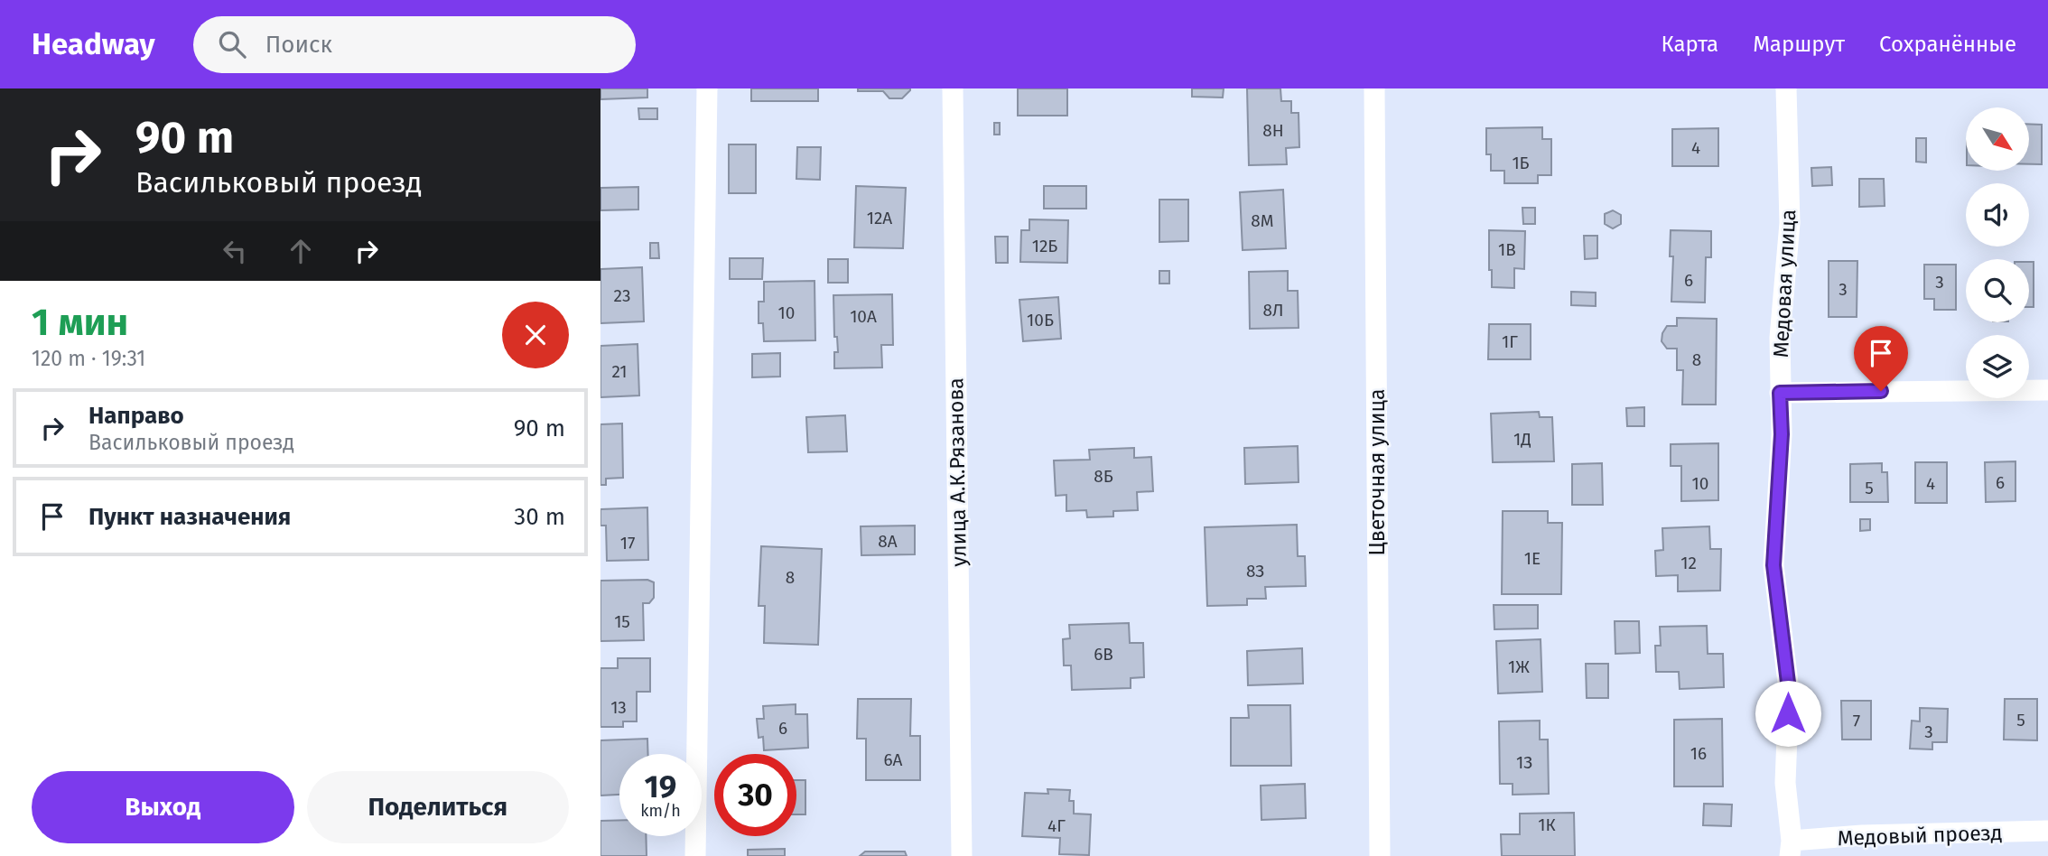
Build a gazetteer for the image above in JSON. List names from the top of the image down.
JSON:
{
  "streets": {
    "street": [
      "Медовая улица",
      "улица А.К.Рязанова",
      "Цветочная улица",
      "Медовый проезд"
    ]
  },
  "crossings": [
    ["Медовая улица", "Медовый проезд"]
  ],
  "house_numbers": [
    "8Н",
    "4",
    "1Б",
    "12А",
    "8М",
    "12Б",
    "1В",
    "6",
    "3",
    "3",
    "23",
    "8Л",
    "10",
    "10А",
    "10Б",
    "1Г",
    "8",
    "21",
    "1Д",
    "8Б",
    "6",
    "10",
    "4",
    "5",
    "8А",
    "17",
    "1Е",
    "12",
    "8З",
    "8",
    "15",
    "6В",
    "1Ж",
    "13",
    "5",
    "7",
    "6",
    "3",
    "16",
    "6А",
    "1З",
    "1К",
    "4Г"
  ],
  "north": "bottom right",
  "page": {
    "header": "Headway",
    "search": "Поиск",
    "nav": ["Карта", "Маршрут", "Сохранённые"],
    "turn": ["90 m", "Васильковый проезд"],
    "heading": ["1 мин", "120 m · 19:31"],
    "list": [
      {
        "name": "Направо",
        "note": "Васильковый проезд",
        "value": "90 m"
      },
      {
        "name": "Пункт назначения",
        "value": "30 m"
      }
    ],
    "speed": "19 km/h",
    "limit": "30",
    "buttons": ["Выход", "Поделиться"]
  }
}
